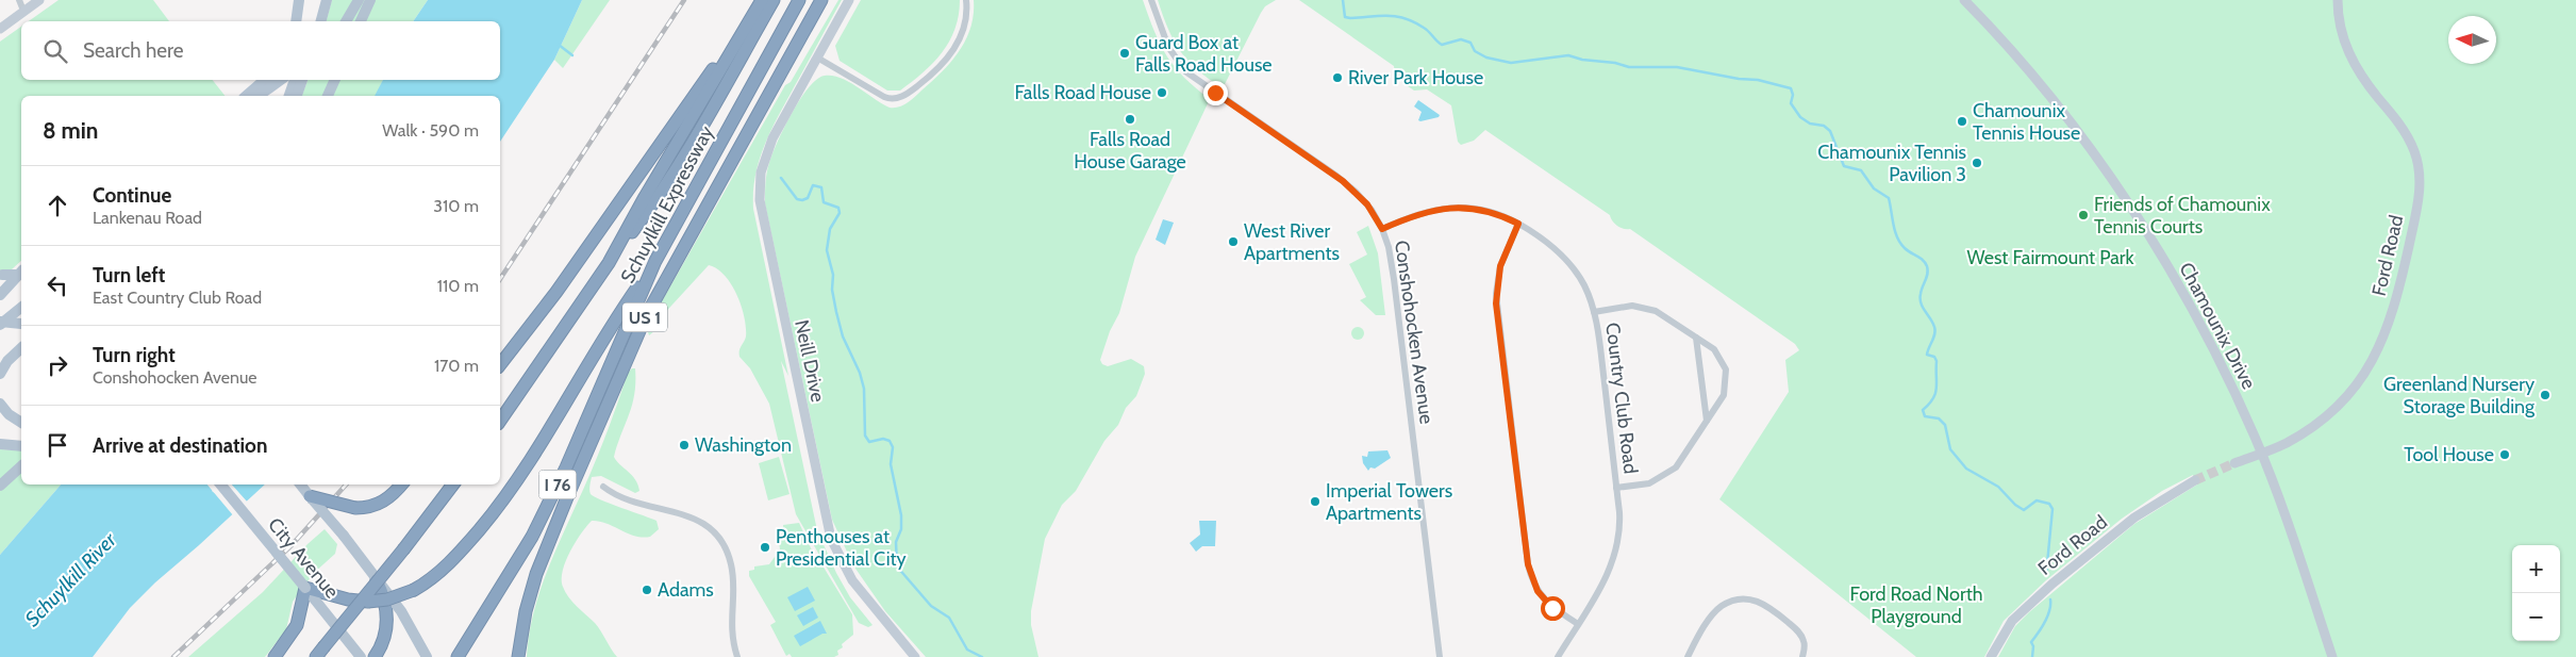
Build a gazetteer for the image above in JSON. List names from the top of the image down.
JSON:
{
  "streets": {
    "highway": ["Schuylkill Expressway", "US 1", "I 76"],
    "main road": [
      "Ford Road",
      "Chamounix Drive",
      "Neill Drive",
      "City Avenue"
    ],
    "street": ["Conshohocken Avenue", "Country Club Road"]
  },
  "crossings": [
    ["Ford Road", "Chamounix Drive"],
    ["Conshohocken Avenue", "Country Club Road"]
  ],
  "water": ["Schuylkill River"],
  "parks": ["West Fairmount Park", "Ford Road North Playground"],
  "places": [
    "Guard Box at Falls Road House",
    "River Park House",
    "Falls Road House",
    "Falls Road House Garage",
    "Chamounix Tennis House",
    "Chamounix Tennis Pavilion 3",
    "Friends of Chamounix Tennis Courts",
    "West River Apartments",
    "Greenland Nursery Storage Building",
    "Washington",
    "Tool House",
    "Imperial Towers Apartments",
    "Penthouses at Presidential City",
    "Adams"
  ],
  "north": "left",
  "page": {
    "search": "Search here",
    "heading": ["8 min", "Walk · 590 m"],
    "list": [
      ["Continue", "Lankenau Road", "310 m"],
      ["Turn left", "East Country Club Road", "110 m"],
      ["Turn right", "Conshohocken Avenue", "170 m"],
      "Arrive at destination"
    ],
    "map_buttons": ["+", "−"]
  }
}
